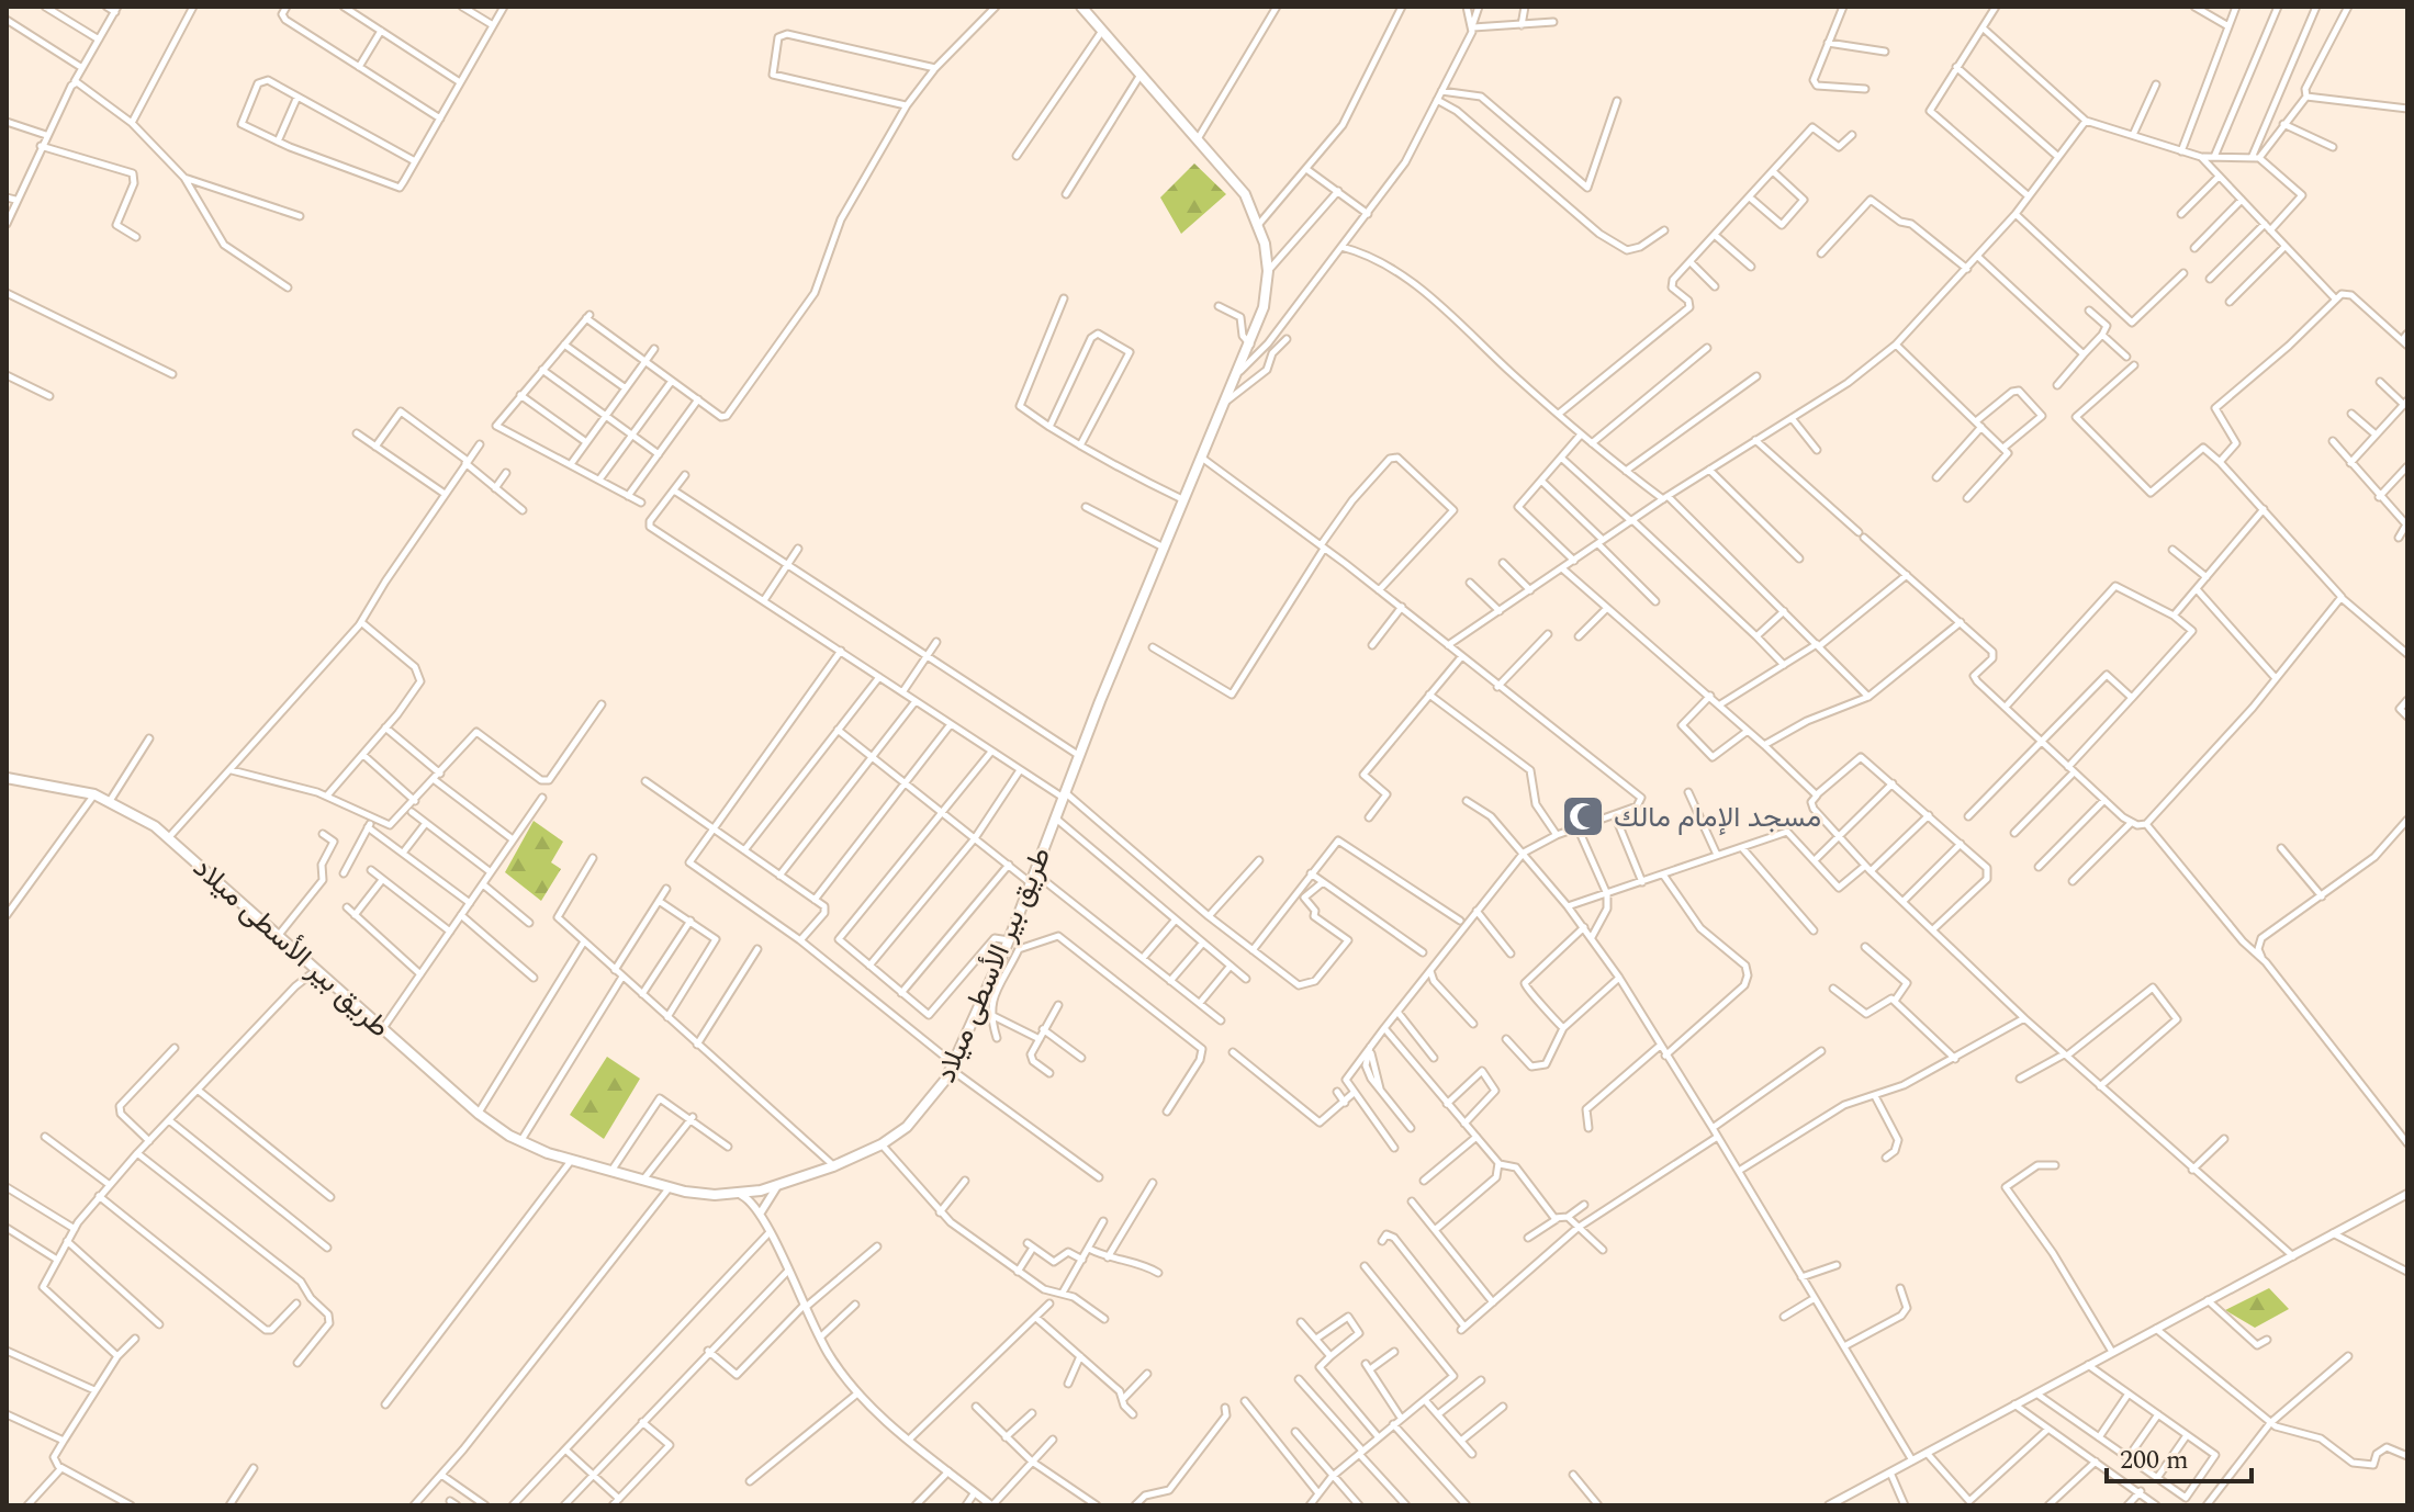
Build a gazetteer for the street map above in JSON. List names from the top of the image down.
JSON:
{
  "streets": {
    "main road": ["طريق بير الأسطى ميلاد"]
  },
  "places": {
    "mosque": ["مسجد الإمام مالك"]
  },
  "scale_bar": "200 m"
}
